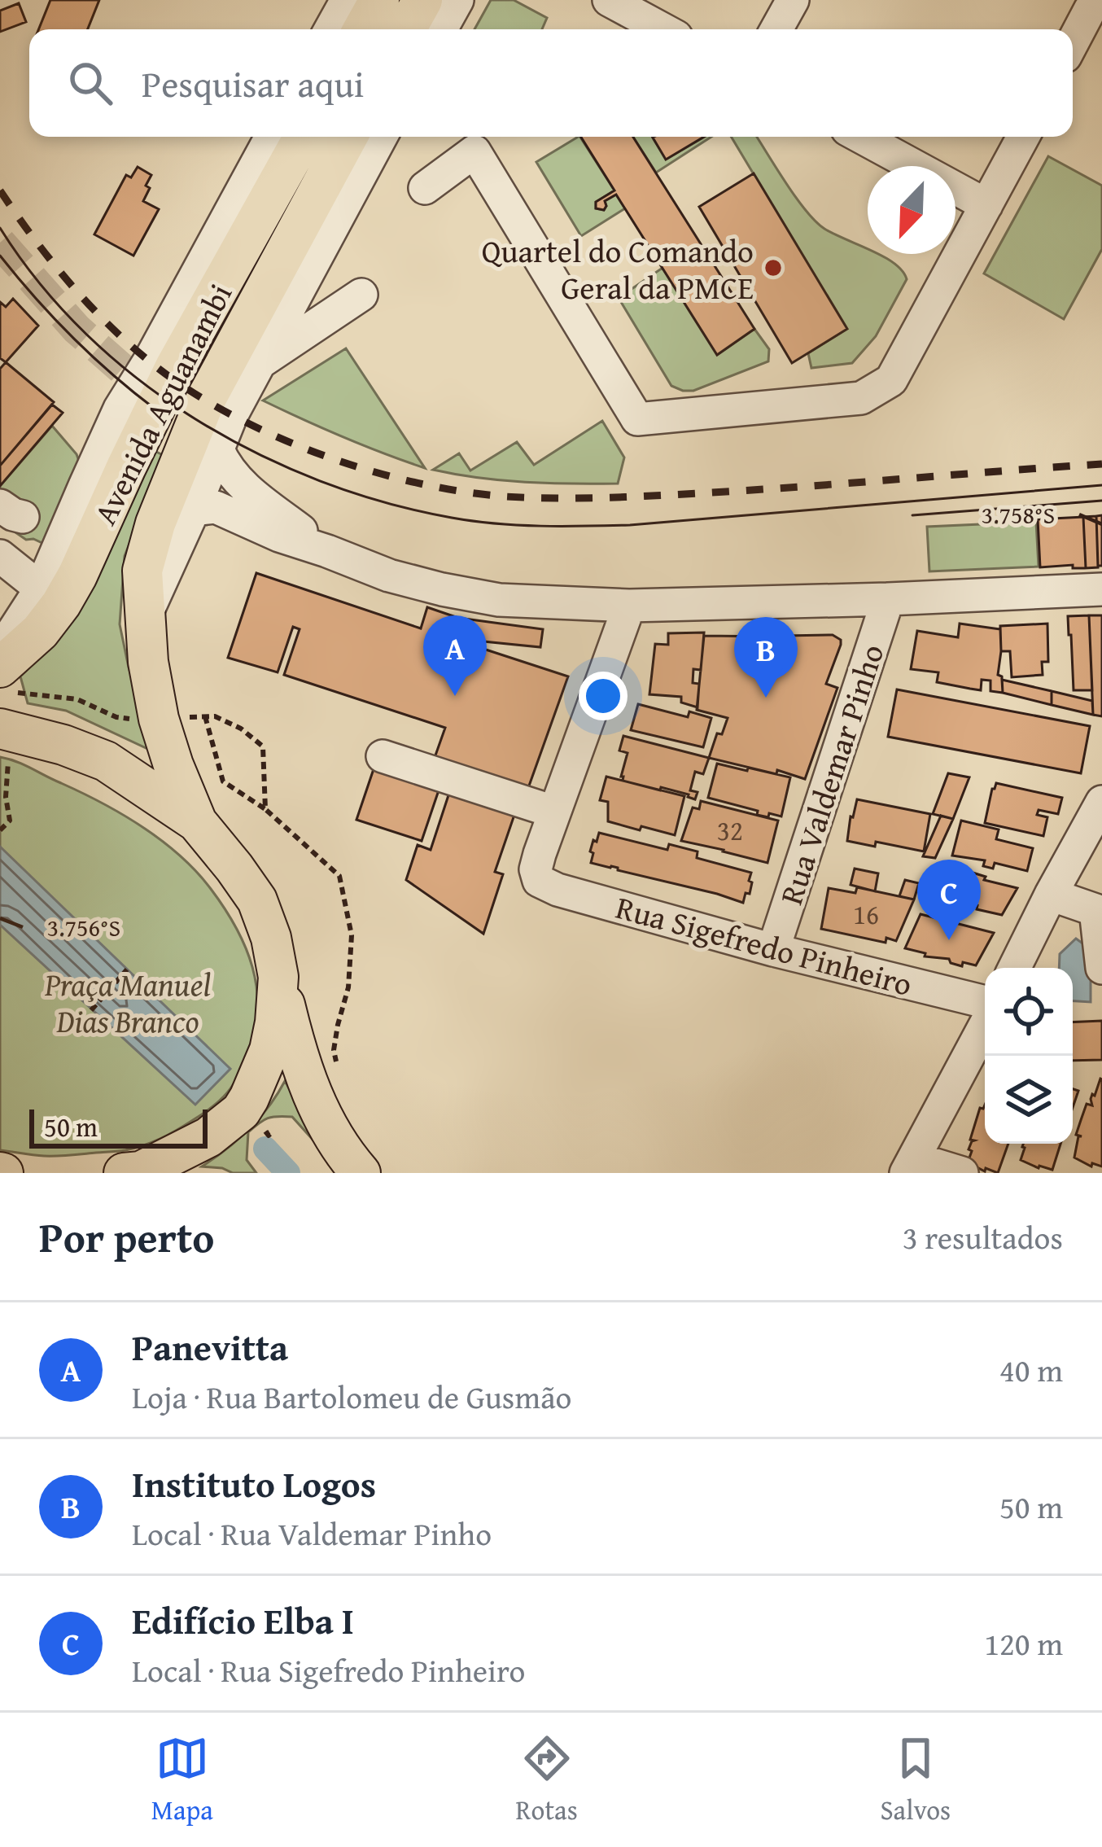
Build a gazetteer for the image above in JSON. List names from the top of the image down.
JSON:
{
  "streets": {
    "main road": ["Avenida Aguanambi"],
    "street": ["Rua Valdemar Pinho", "Rua Sigefredo Pinheiro"]
  },
  "crossings": [
    ["Rua Valdemar Pinho", "Rua Sigefredo Pinheiro"]
  ],
  "parks": ["Praça Manuel Dias Branco"],
  "places": ["Quartel do Comando Geral da PMCE"],
  "house_numbers": ["32", "16"],
  "scale_bar": "50 m",
  "north": "bottom left",
  "page": {
    "search": "Pesquisar aqui",
    "pins": ["A", "B", "C"],
    "scale": "50 m",
    "heading": ["Por perto", "3 resultados"],
    "list": [
      {
        "mark": "A",
        "name": "Panevitta",
        "note": "Loja · Rua Bartolomeu de Gusmão",
        "value": "40 m"
      },
      {
        "mark": "B",
        "name": "Instituto Logos",
        "note": "Local · Rua Valdemar Pinho",
        "value": "50 m"
      },
      {
        "mark": "C",
        "name": "Edifício Elba I",
        "note": "Local · Rua Sigefredo Pinheiro",
        "value": "120 m"
      }
    ],
    "nav": ["Mapa", "Rotas", "Salvos"]
  },
  "coordinates": ["3.758°S", "3.756°S"]
}
